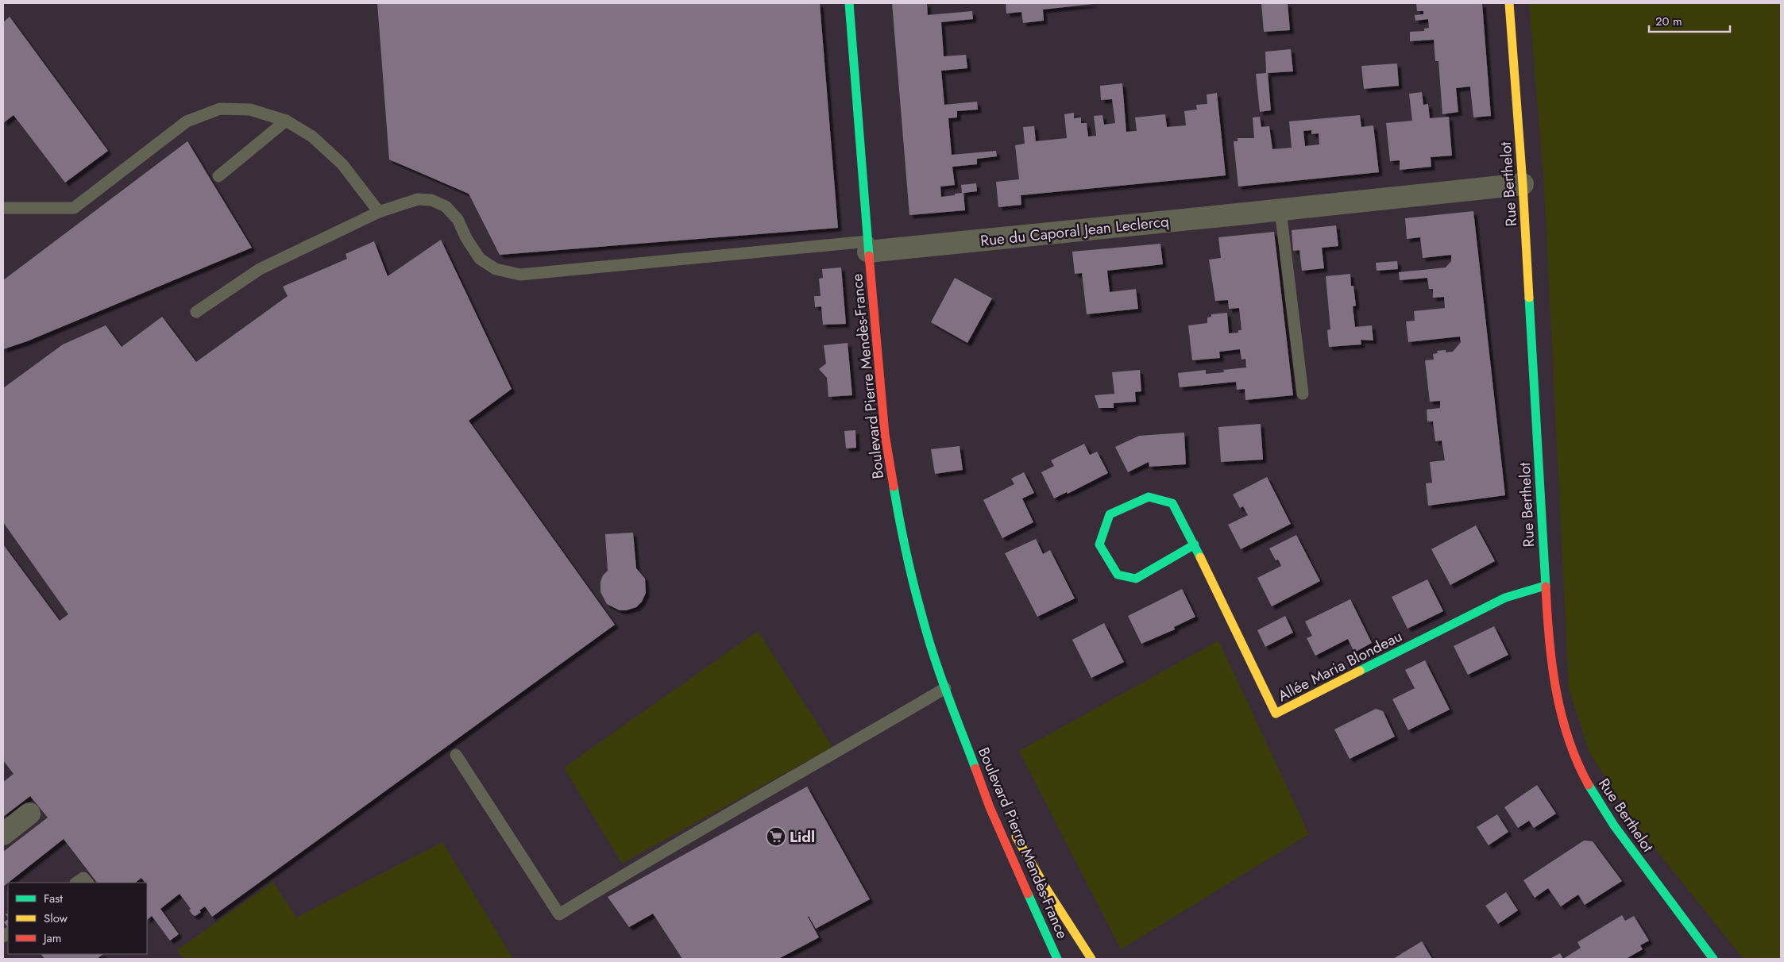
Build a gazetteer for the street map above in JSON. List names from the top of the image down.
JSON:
{
  "streets": {
    "street": [
      "Rue Berthelot",
      "Rue du Caporal Jean Leclercq",
      "Boulevard Pierre Mendès-France",
      "Allée Maria Blondeau"
    ]
  },
  "crossings": [
    ["Rue Berthelot", "Rue du Caporal Jean Leclercq"],
    ["Rue Berthelot", "Allée Maria Blondeau"],
    ["Rue du Caporal Jean Leclercq", "Boulevard Pierre Mendès-France"]
  ],
  "places": {
    "supermarket": ["Lidl"]
  },
  "legend": ["Fast", "Slow", "Jam"],
  "scale_bar": "20 m"
}
